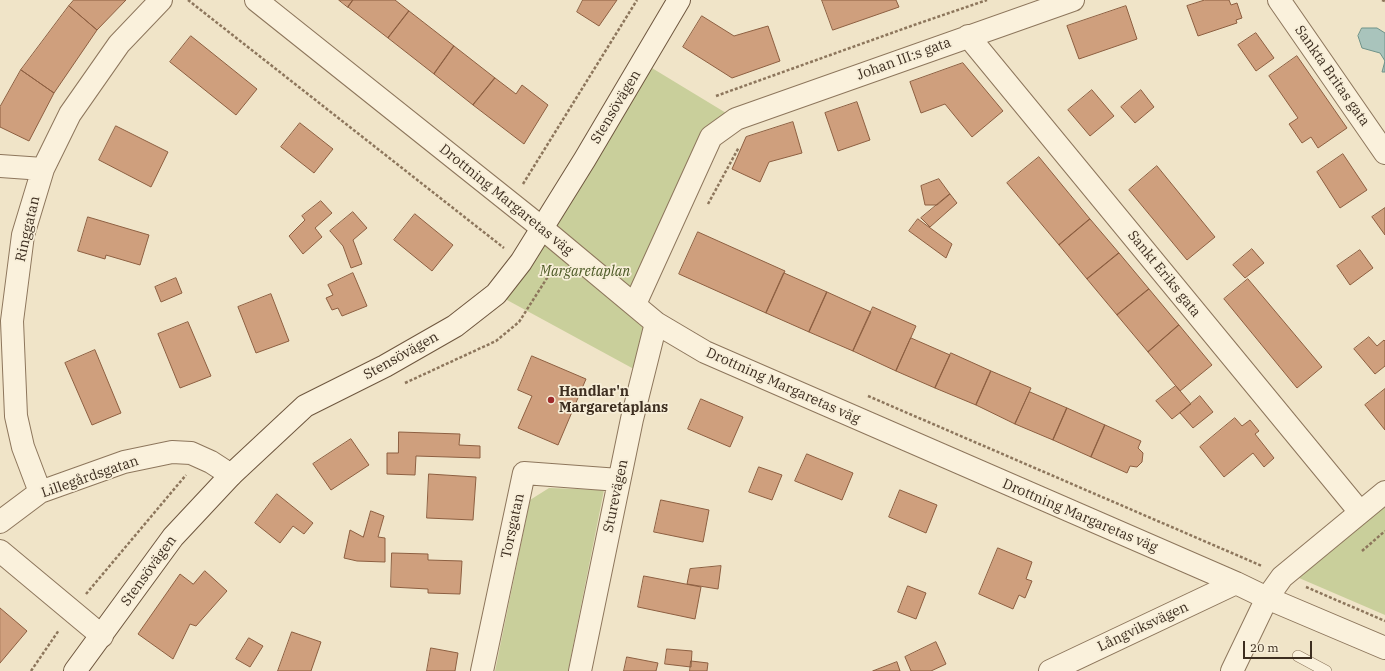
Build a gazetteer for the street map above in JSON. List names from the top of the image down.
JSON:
{
  "streets": {
    "street": [
      "Johan III:s gata",
      "Sankta Britas gata",
      "Stensövägen",
      "Drottning Margaretas väg",
      "Ringgatan",
      "Sankt Eriks gata",
      "Lillegårdsgatan",
      "Sturevägen",
      "Torsgatan",
      "Långviksvägen"
    ]
  },
  "crossings": [
    ["Johan III:s gata", "Drottning Margaretas väg"],
    ["Johan III:s gata", "Sankt Eriks gata"],
    ["Stensövägen", "Drottning Margaretas väg"],
    ["Stensövägen", "Lillegårdsgatan"],
    ["Drottning Margaretas väg", "Sturevägen"],
    ["Drottning Margaretas väg", "Långviksvägen"],
    ["Ringgatan", "Lillegårdsgatan"],
    ["Sturevägen", "Torsgatan"]
  ],
  "parks": ["Margaretaplan"],
  "places": ["Handlar'n Margaretaplans"],
  "scale_bar": "20 m"
}
